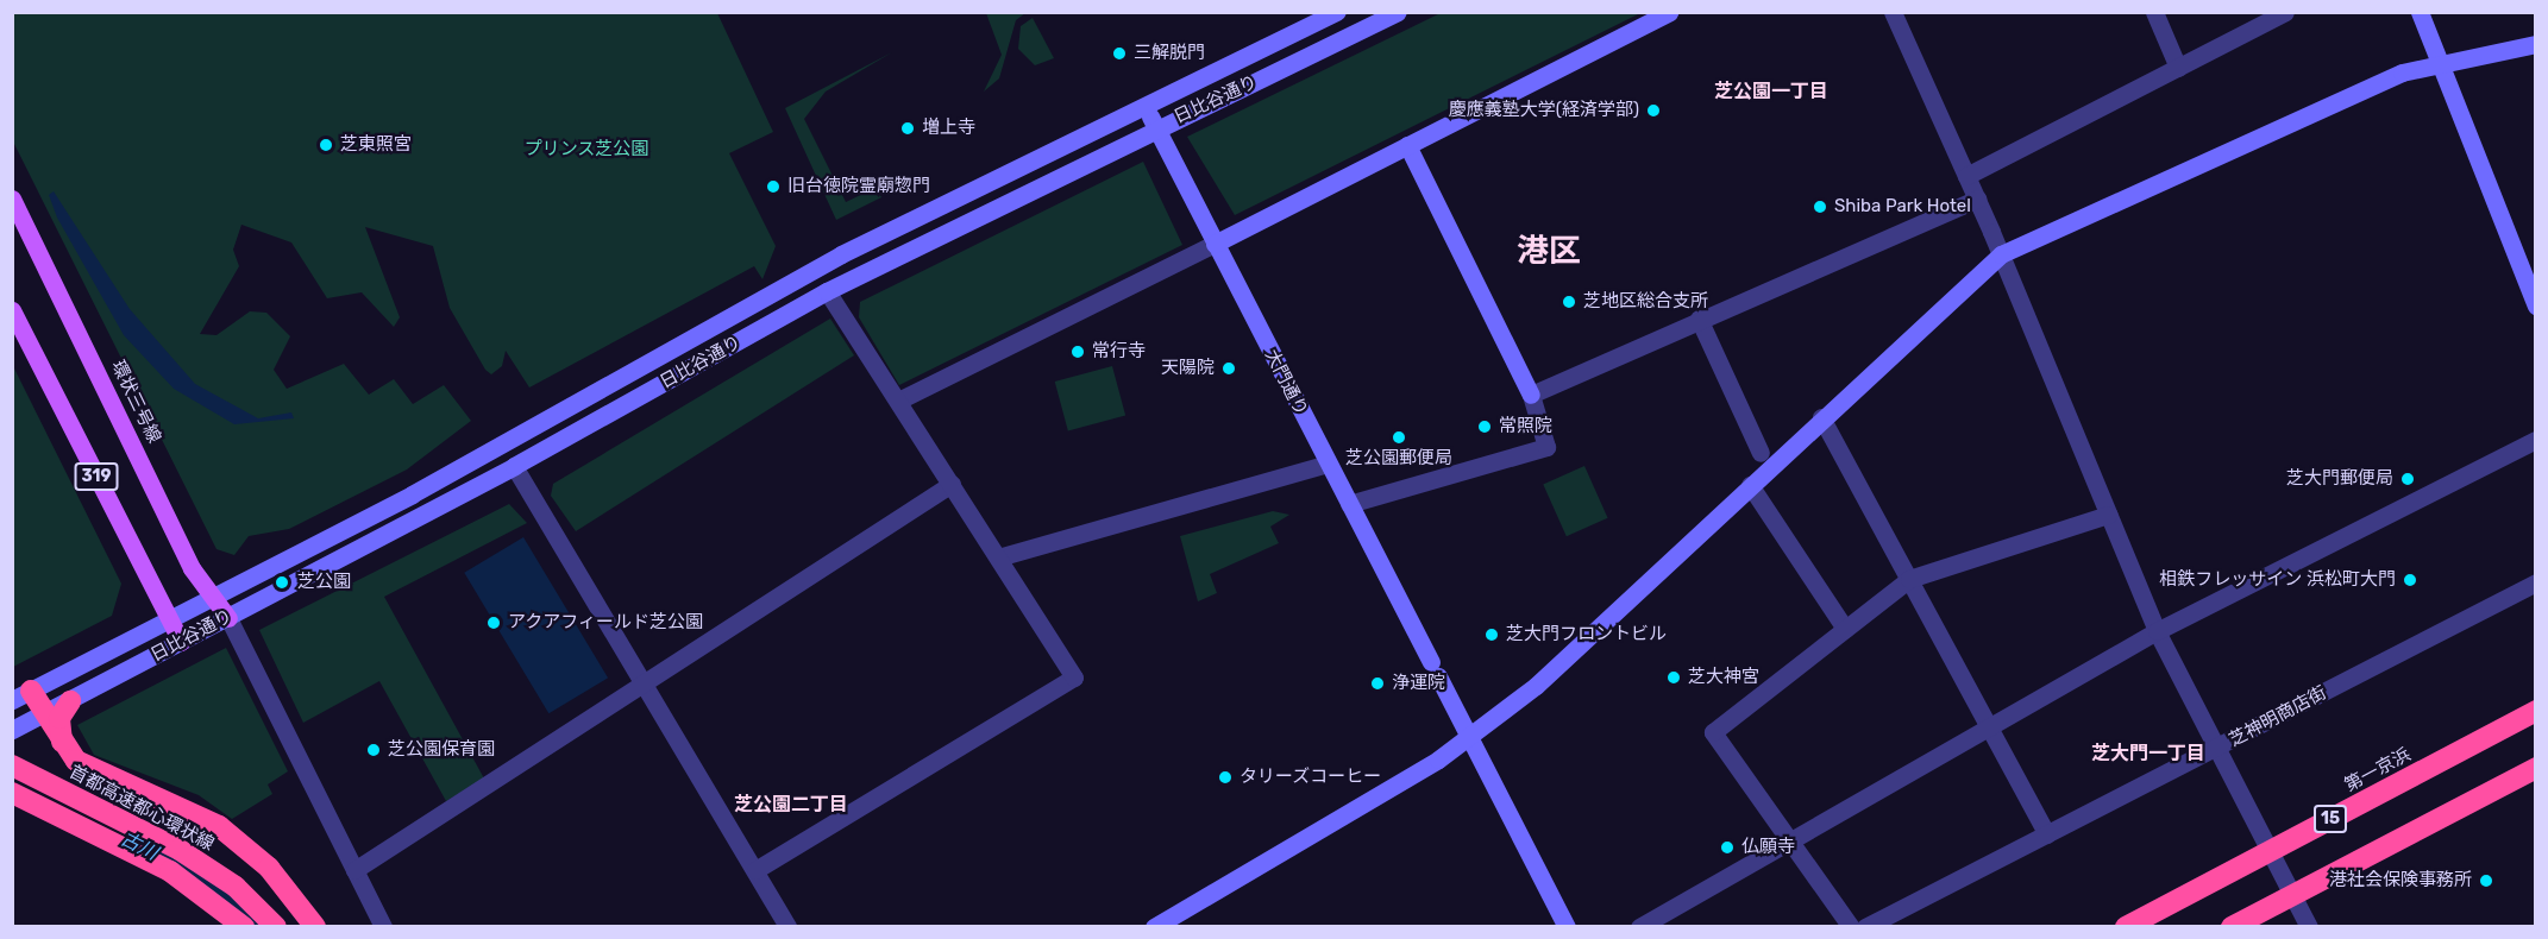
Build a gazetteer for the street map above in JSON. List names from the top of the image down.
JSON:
{
  "streets": {
    "highway": ["第一京浜", "首都高速都心環状線", "15"],
    "main road": ["環状三号線", "319"],
    "street": ["日比谷通り", "大門通り", "芝神明商店街"]
  },
  "crossings": [
    ["日比谷通り", "大門通り"],
    ["日比谷通り", "環状三号線"],
    ["日比谷通り", "319"]
  ],
  "districts": [
    "芝公園一丁目",
    "港区",
    "芝大門一丁目",
    "芝公園二丁目"
  ],
  "water": ["古川"],
  "parks": ["プリンス芝公園"],
  "places": [
    "三解脱門",
    "慶應義塾大学(経済学部)",
    "増上寺",
    "芝東照宮",
    "旧台徳院霊廟惣門",
    "Shiba Park Hotel",
    "芝地区総合支所",
    "常行寺",
    "天陽院",
    "常照院",
    "芝公園郵便局",
    "芝大門郵便局",
    "相鉄フレッサイン 浜松町大門",
    "芝公園",
    "アクアフィールド芝公園",
    "芝大門フロントビル",
    "芝大神宮",
    "浄運院",
    "芝公園保育園",
    "タリーズコーヒー",
    "仏願寺",
    "港社会保険事務所"
  ]
}
